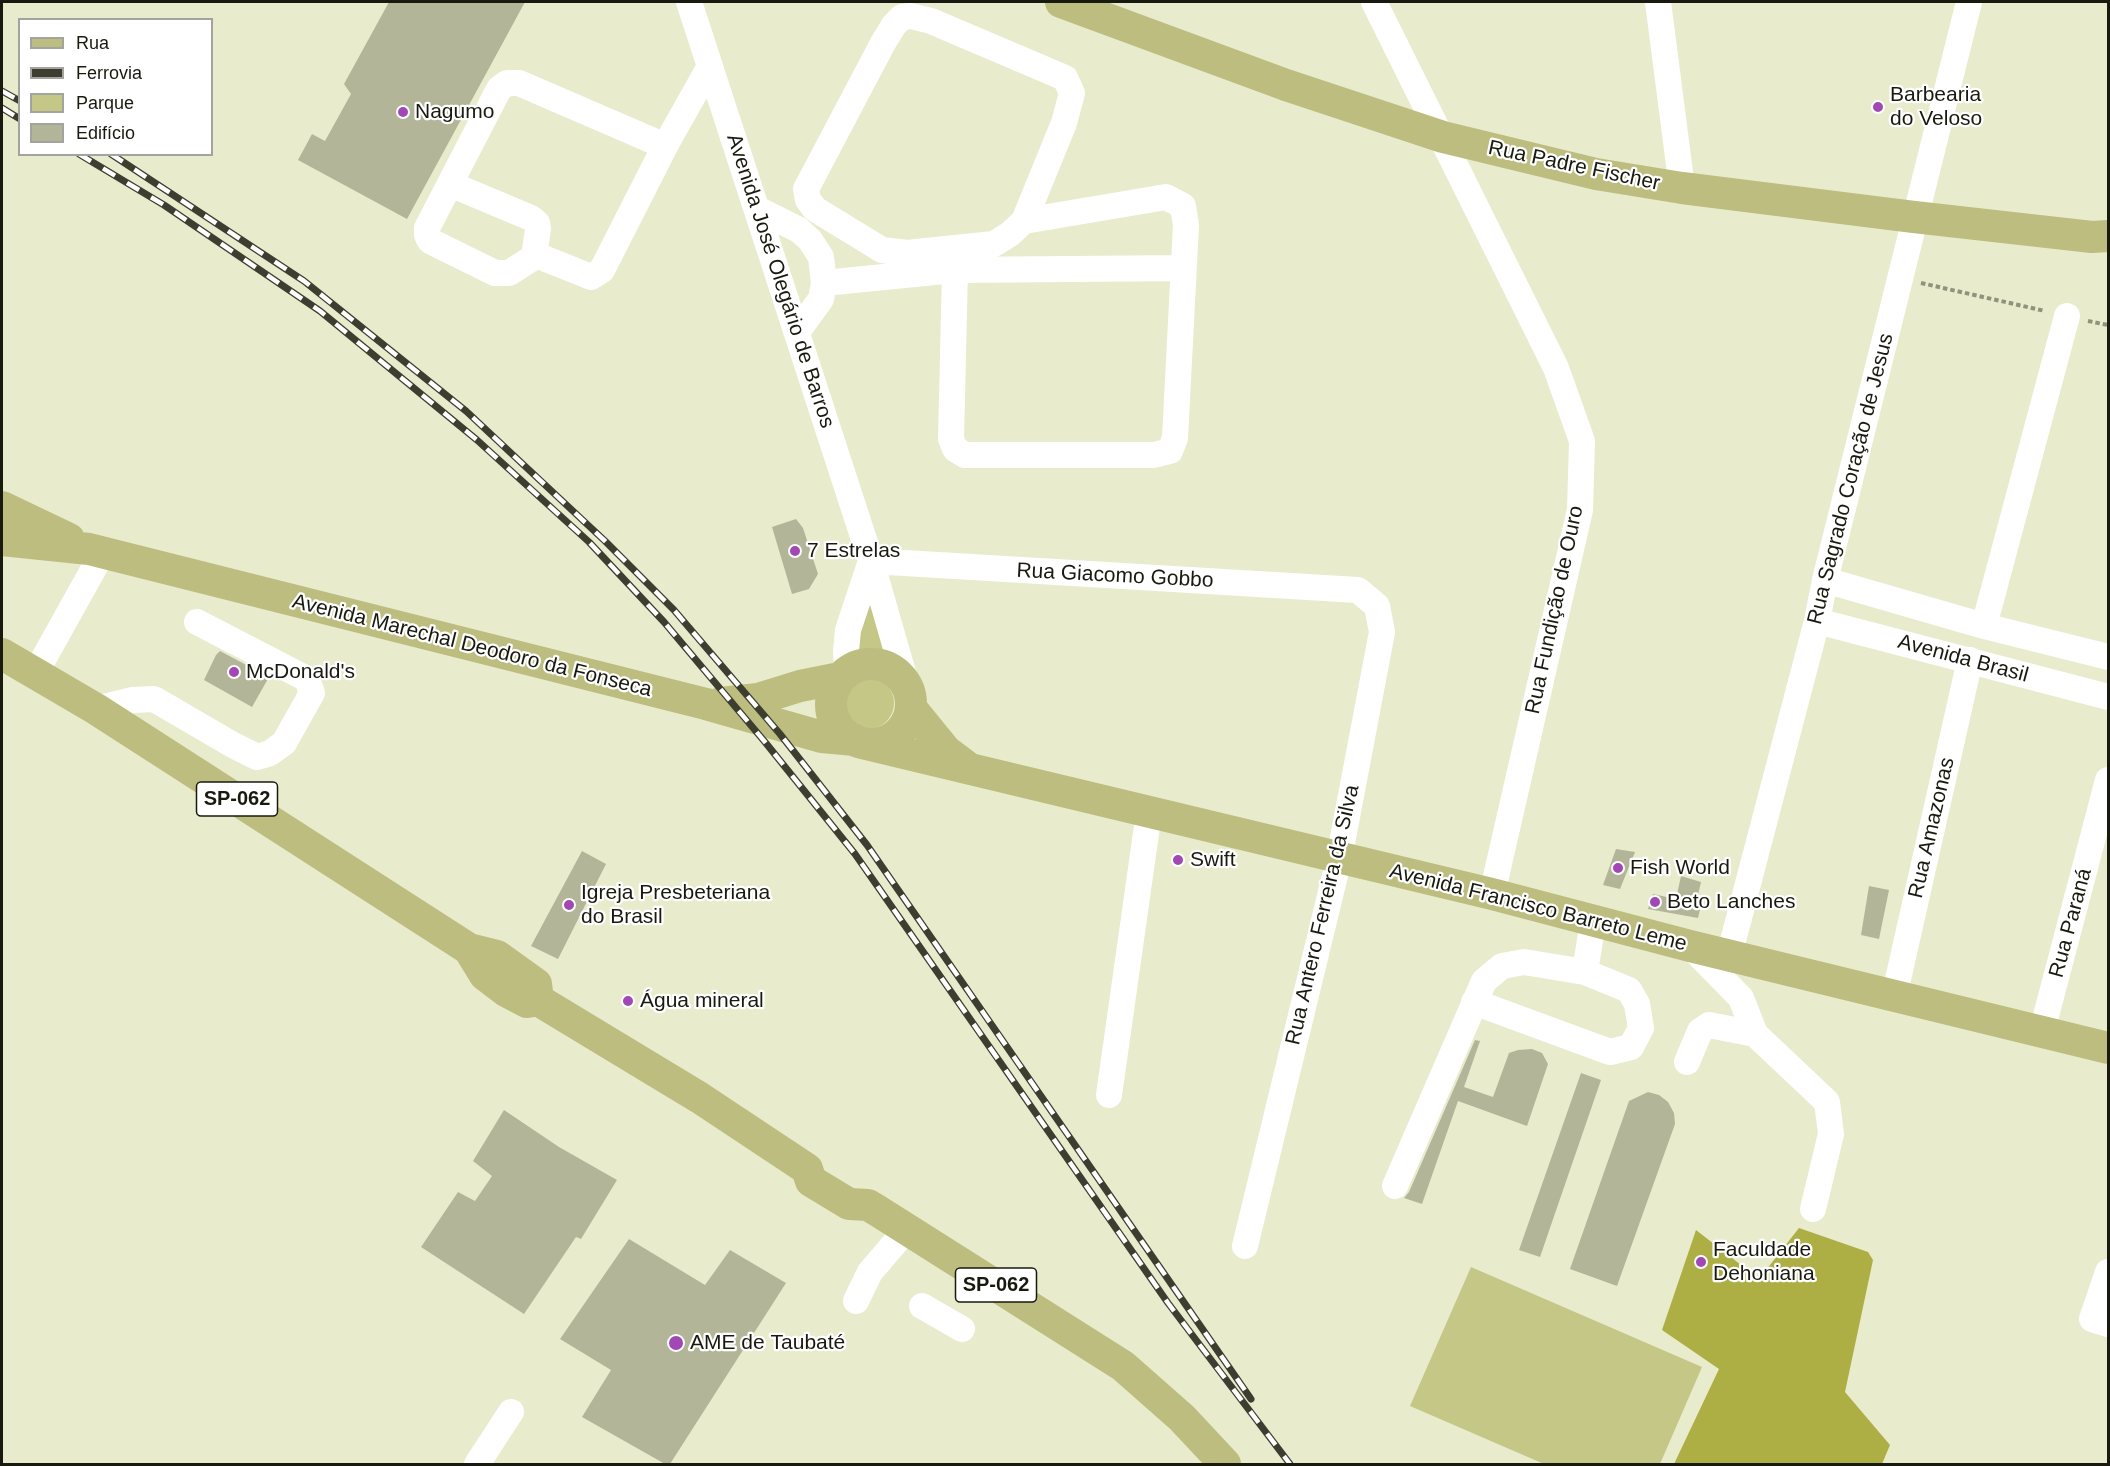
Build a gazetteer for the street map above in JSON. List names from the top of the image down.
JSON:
{
  "streets": {
    "main road": [
      "Rua Padre Fischer",
      "Avenida Marechal Deodoro da Fonseca",
      "SP-062",
      "Avenida Francisco Barreto Leme"
    ],
    "street": [
      "Avenida José Olegário de Barros",
      "Rua Sagrado Coração de Jesus",
      "Rua Giacomo Gobbo",
      "Rua Fundição de Ouro",
      "Avenida Brasil",
      "Rua Amazonas",
      "Rua Antero Ferreira da Silva",
      "Rua Paraná"
    ]
  },
  "crossings": [
    ["Rua Padre Fischer", "Rua Sagrado Coração de Jesus"],
    ["Rua Padre Fischer", "Rua Fundição de Ouro"],
    ["Avenida José Olegário de Barros", "Rua Giacomo Gobbo"],
    ["Avenida José Olegário de Barros", "Avenida Marechal Deodoro da Fonseca"],
    ["Avenida José Olegário de Barros", "Avenida Francisco Barreto Leme"],
    ["Rua Sagrado Coração de Jesus", "Avenida Brasil"],
    ["Rua Sagrado Coração de Jesus", "Avenida Francisco Barreto Leme"],
    ["Rua Giacomo Gobbo", "Rua Antero Ferreira da Silva"],
    ["Rua Fundição de Ouro", "Avenida Francisco Barreto Leme"],
    ["Avenida Marechal Deodoro da Fonseca", "Avenida Francisco Barreto Leme"],
    ["Avenida Brasil", "Rua Amazonas"],
    ["Rua Amazonas", "Avenida Francisco Barreto Leme"],
    ["Avenida Francisco Barreto Leme", "Rua Antero Ferreira da Silva"],
    ["Avenida Francisco Barreto Leme", "Rua Paraná"]
  ],
  "places": [
    "Barbearia do Veloso",
    "Nagumo",
    "7 Estrelas",
    "McDonald's",
    "Swift",
    "Fish World",
    "Beto Lanches",
    "Igreja Presbeteriana do Brasil",
    "Água mineral",
    "Faculdade Dehoniana",
    "AME de Taubaté"
  ],
  "legend": [
    "Rua",
    "Ferrovia",
    "Parque",
    "Edifício"
  ]
}
